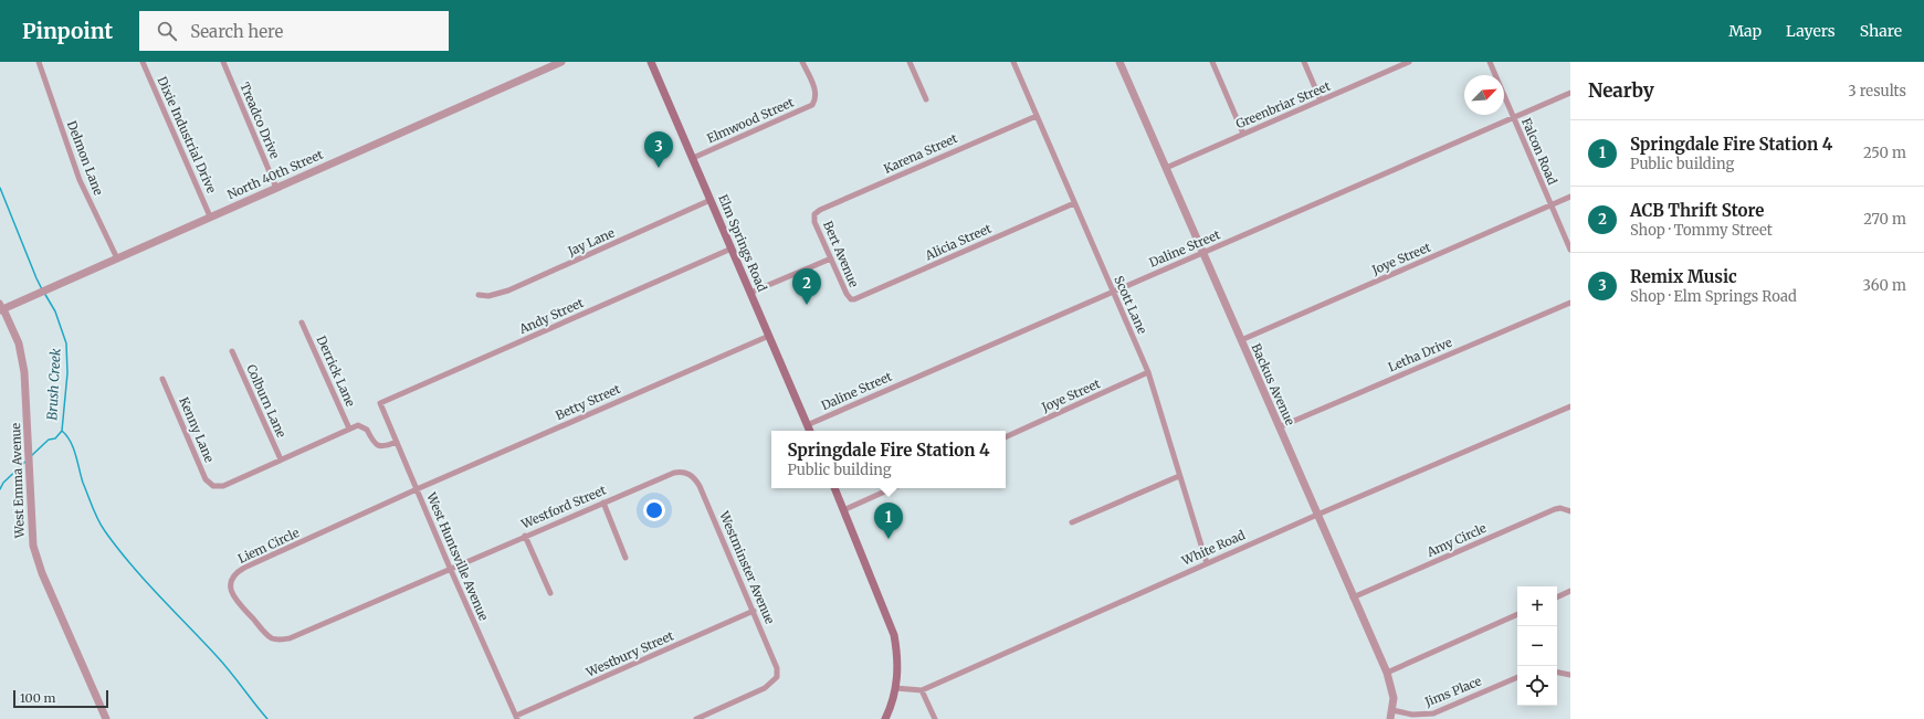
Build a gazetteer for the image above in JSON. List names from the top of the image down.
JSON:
{
  "streets": {
    "main road": ["Elm Springs Road"],
    "street": [
      "Greenbriar Street",
      "Treadco Drive",
      "Elmwood Street",
      "Dixie Industrial Drive",
      "Falcon Road",
      "Karena Street",
      "Delmon Lane",
      "North 40th Street",
      "Jay Lane",
      "Alicia Street",
      "Daline Street",
      "Bert Avenue",
      "Joye Street",
      "Scott Lane",
      "Andy Street",
      "Letha Drive",
      "Derrick Lane",
      "Backus Avenue",
      "Colburn Lane",
      "Betty Street",
      "Kenny Lane",
      "West Emma Avenue",
      "Westford Street",
      "Amy Circle",
      "Liem Circle",
      "White Road",
      "West Huntsville Avenue",
      "Westminster Avenue",
      "Westbury Street",
      "Jims Place"
    ]
  },
  "crossings": [
    ["Greenbriar Street", "Backus Avenue"],
    ["Treadco Drive", "North 40th Street"],
    ["Elmwood Street", "Elm Springs Road"],
    ["Dixie Industrial Drive", "North 40th Street"],
    ["Falcon Road", "Daline Street"],
    ["Falcon Road", "Joye Street"],
    ["Karena Street", "Bert Avenue"],
    ["Karena Street", "Scott Lane"],
    ["Delmon Lane", "North 40th Street"],
    ["North 40th Street", "West Emma Avenue"],
    ["Jay Lane", "Elm Springs Road"],
    ["Alicia Street", "Bert Avenue"],
    ["Alicia Street", "Scott Lane"],
    ["Elm Springs Road", "Daline Street"],
    ["Elm Springs Road", "Andy Street"],
    ["Elm Springs Road", "Betty Street"],
    ["Daline Street", "Scott Lane"],
    ["Daline Street", "Backus Avenue"],
    ["Joye Street", "Scott Lane"],
    ["Joye Street", "Backus Avenue"],
    ["Scott Lane", "White Road"],
    ["Andy Street", "West Huntsville Avenue"],
    ["Letha Drive", "Backus Avenue"],
    ["Backus Avenue", "Amy Circle"],
    ["Backus Avenue", "White Road"],
    ["Backus Avenue", "Jims Place"],
    ["Colburn Lane", "Kenny Lane"],
    ["Betty Street", "Liem Circle"],
    ["Betty Street", "West Huntsville Avenue"],
    ["Westford Street", "Liem Circle"],
    ["Westford Street", "West Huntsville Avenue"],
    ["Westford Street", "Westminster Avenue"],
    ["Liem Circle", "West Huntsville Avenue"],
    ["West Huntsville Avenue", "Westbury Street"],
    ["Westminster Avenue", "Westbury Street"]
  ],
  "water": ["Brush Creek"],
  "scale_bar": "100 m",
  "north": "top right",
  "page": {
    "header": "Pinpoint",
    "search": "Search here",
    "nav": ["Map", "Layers", "Share"],
    "heading": ["Nearby", "3 results"],
    "list": [
      {
        "mark": "1",
        "name": "Springdale Fire Station 4",
        "note": "Public building",
        "value": "250 m"
      },
      {
        "mark": "2",
        "name": "ACB Thrift Store",
        "note": "Shop · Tommy Street",
        "value": "270 m"
      },
      {
        "mark": "3",
        "name": "Remix Music",
        "note": "Shop · Elm Springs Road",
        "value": "360 m"
      }
    ],
    "pins": ["3", "2", "1"],
    "popup": ["Springdale Fire Station 4", "Public building"],
    "map_buttons": ["+", "−"],
    "scale": "100 m"
  }
}
